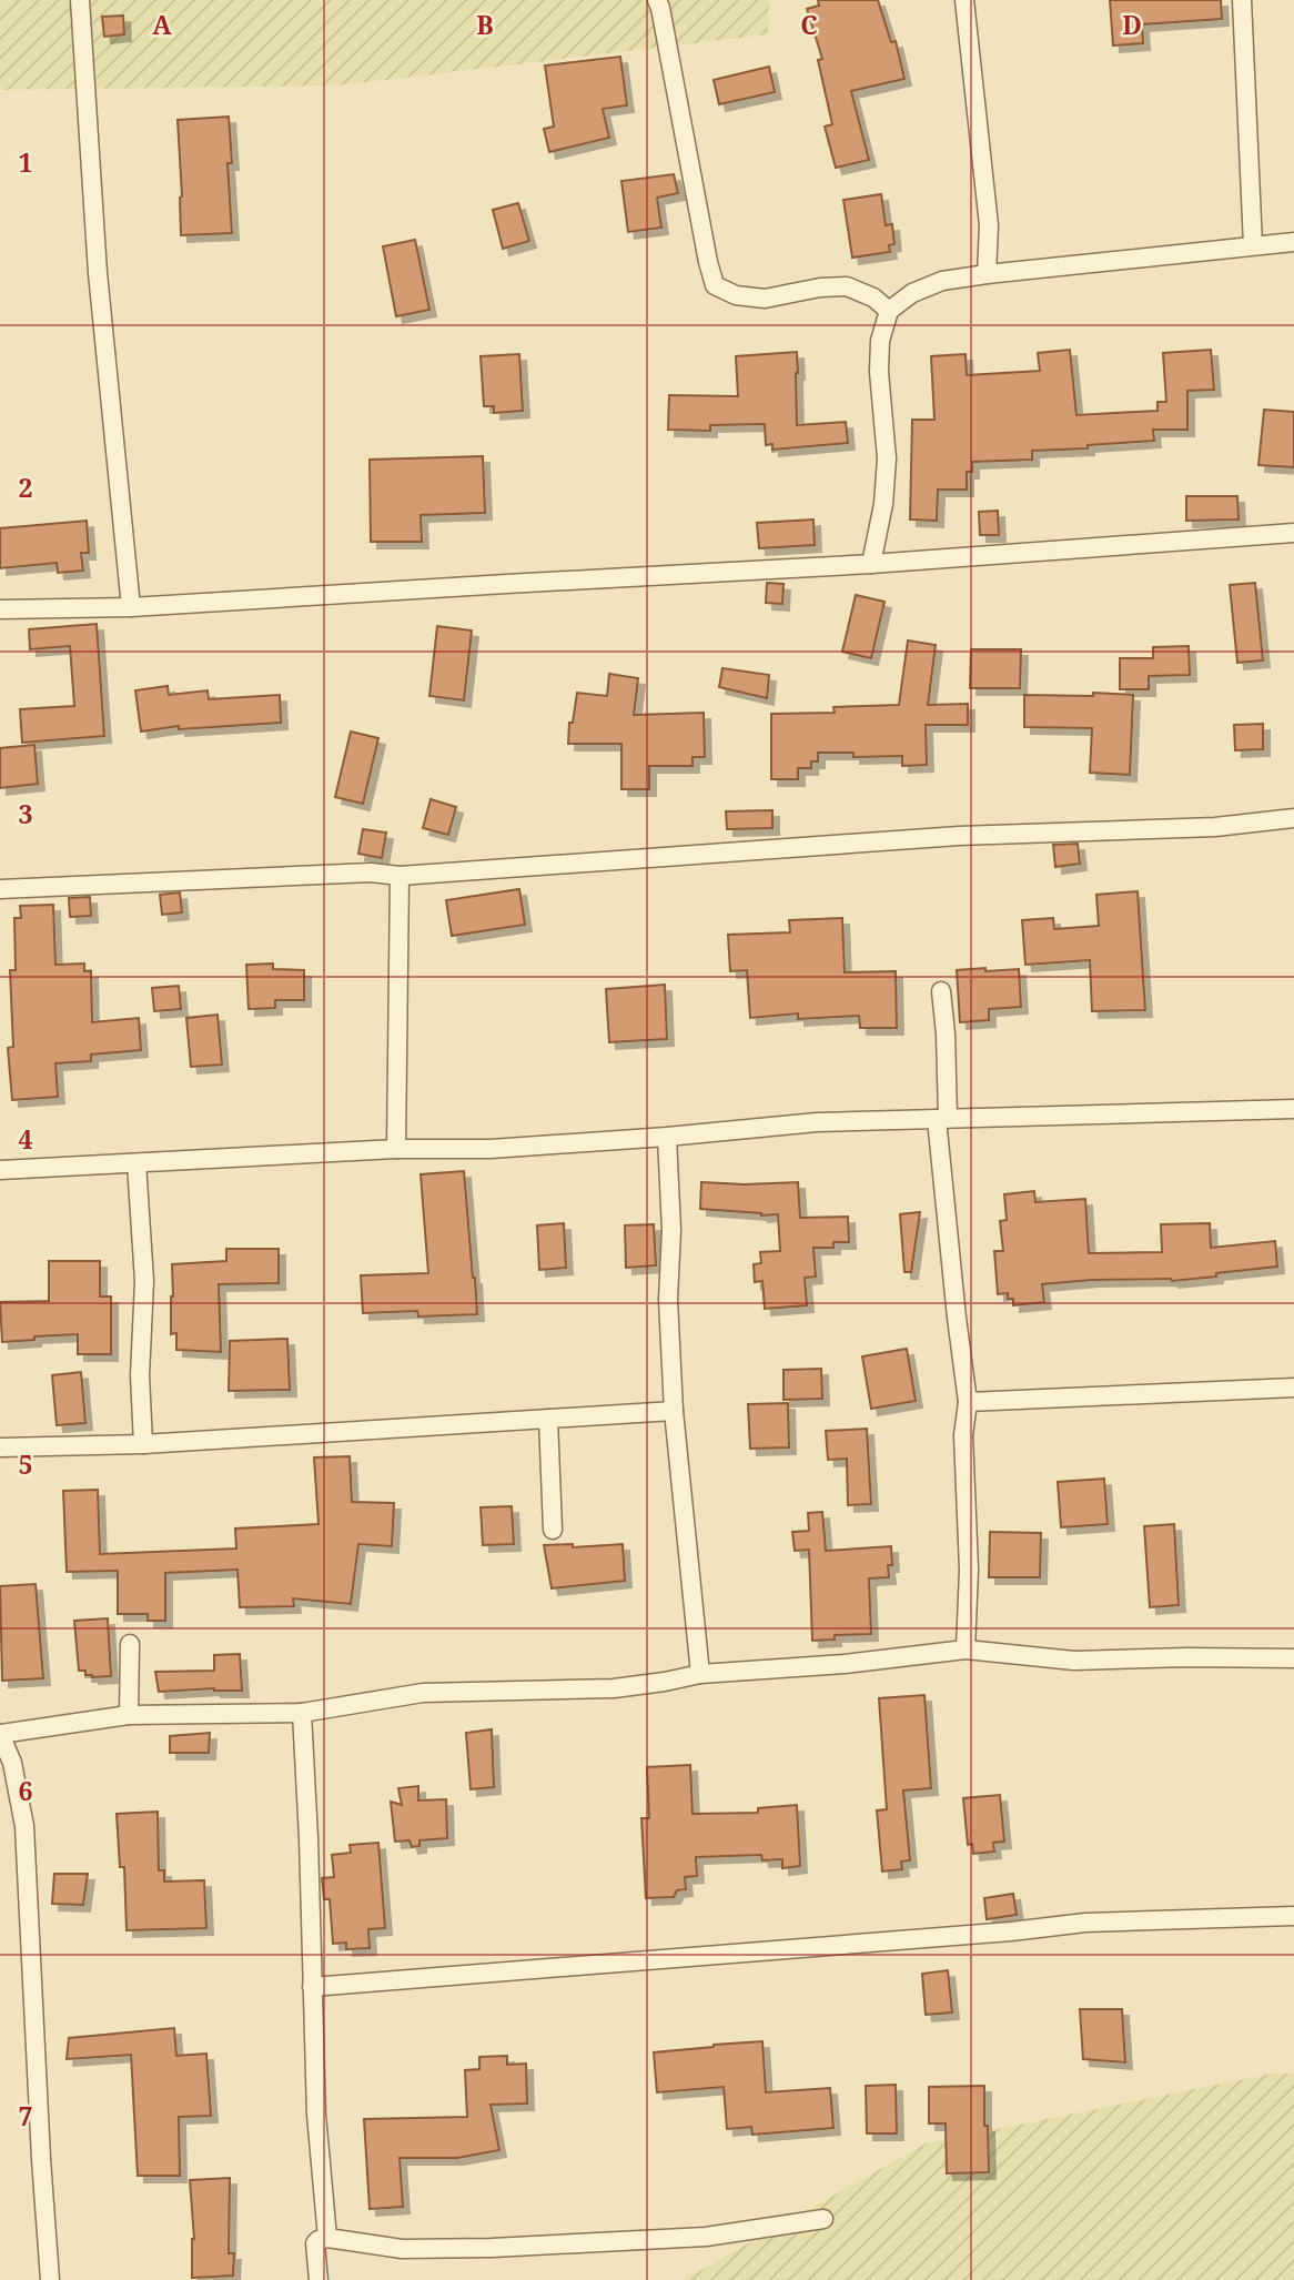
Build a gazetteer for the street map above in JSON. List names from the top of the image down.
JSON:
{
  "grid": {
    "columns": [
      "A",
      "B",
      "C",
      "D"
    ],
    "rows": [
      "1",
      "2",
      "3",
      "4",
      "5",
      "6",
      "7"
    ]
  }
}
